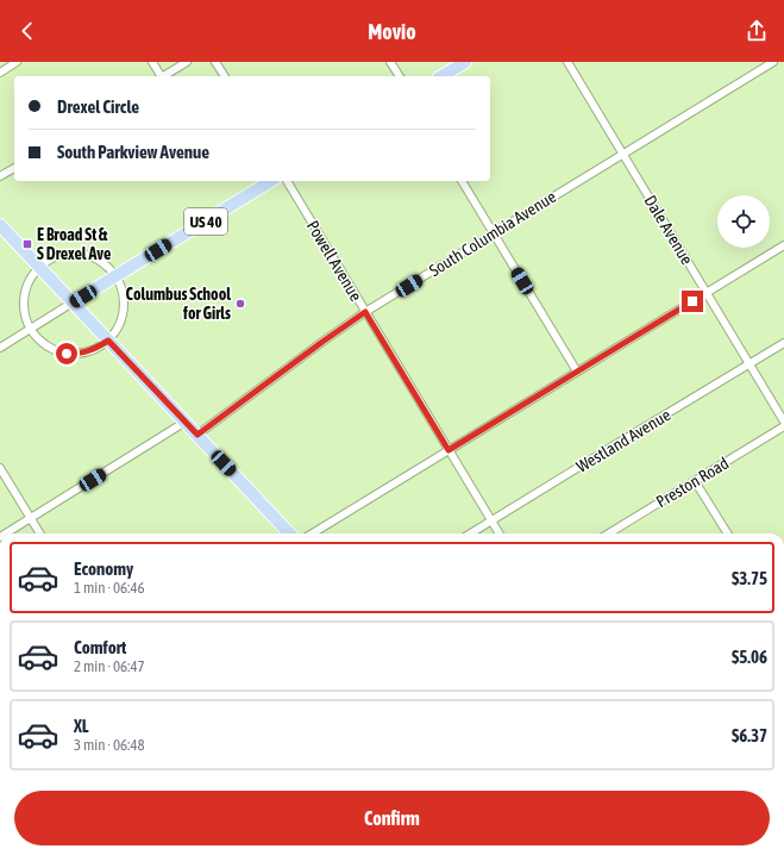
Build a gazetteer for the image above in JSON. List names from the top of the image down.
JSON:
{
  "streets": {
    "main road": ["US 40"],
    "street": [
      "Dale Avenue",
      "South Columbia Avenue",
      "Powell Avenue",
      "Westland Avenue",
      "Preston Road"
    ]
  },
  "crossings": [
    ["Dale Avenue", "South Columbia Avenue"],
    ["Dale Avenue", "Westland Avenue"],
    ["South Columbia Avenue", "Powell Avenue"],
    ["Powell Avenue", "Westland Avenue"]
  ],
  "places": {
    "transit": ["E Broad St & S Drexel Ave"],
    "other": ["Columbus School for Girls"]
  },
  "page": {
    "header": "Movio",
    "banner": ["Drexel Circle", "South Parkview Avenue"],
    "list": [
      {
        "name": "Economy",
        "note": "1 min · 06:46",
        "value": "$3.75"
      },
      {
        "name": "Comfort",
        "note": "2 min · 06:47",
        "value": "$5.06"
      },
      {
        "name": "XL",
        "note": "3 min · 06:48",
        "value": "$6.37"
      }
    ],
    "buttons": "Confirm"
  }
}
